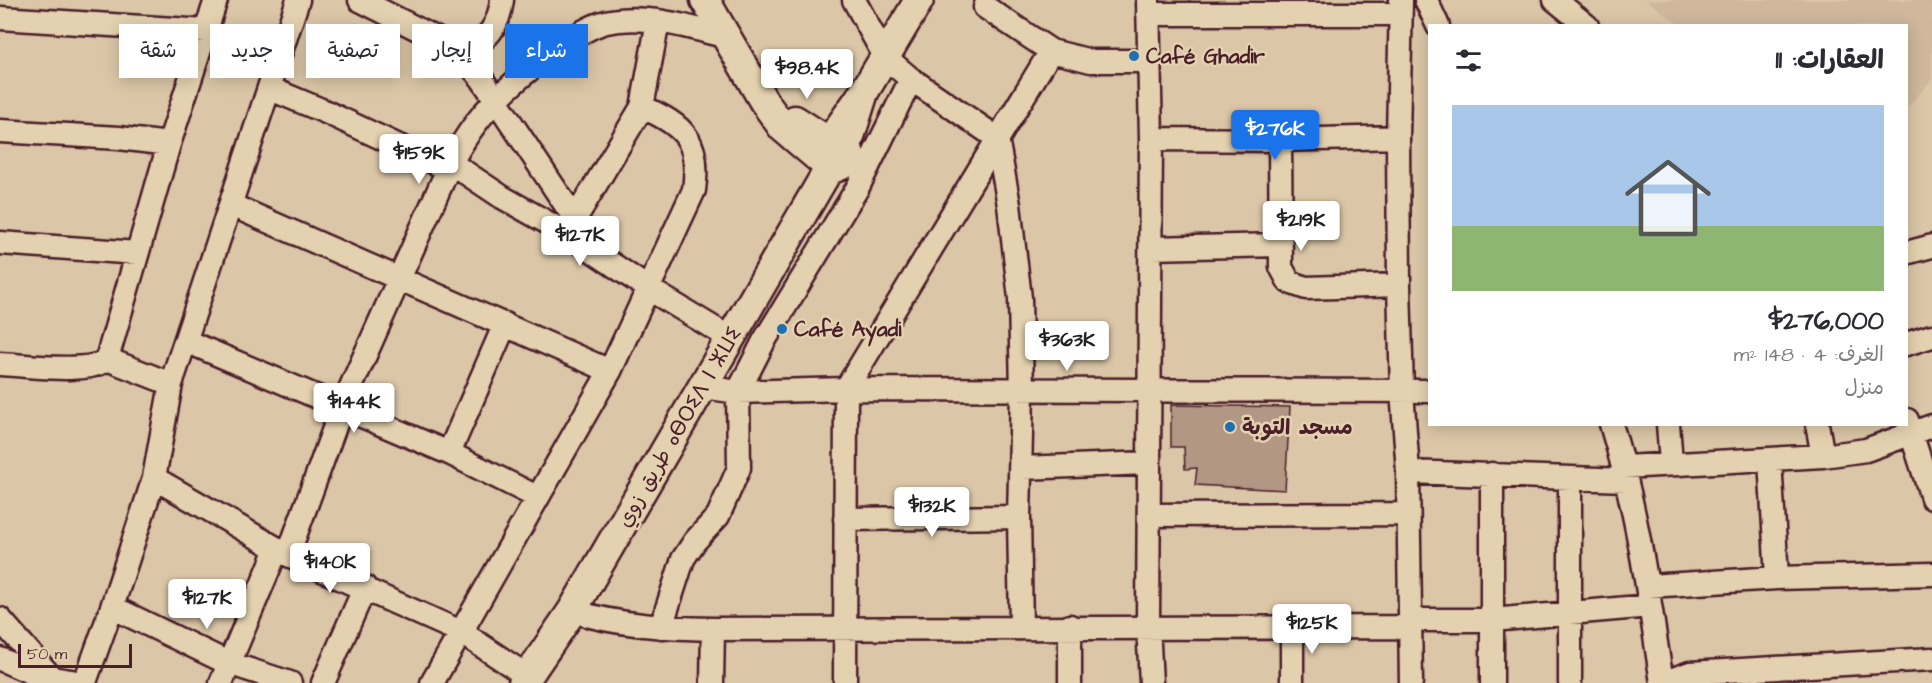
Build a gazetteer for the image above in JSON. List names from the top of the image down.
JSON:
{
  "streets": {
    "main road": ["طريق زوي ⴰⴱⵔⵉⴷ ⵏ ⵣⵡⵉ"]
  },
  "places": ["Café Ghadir", "Café Ayadi", "مسجد التوبة"],
  "scale_bar": "50 m",
  "page": {
    "chip": [
      "شراء",
      "إيجار",
      "تصفية",
      "جديد",
      "شقة"
    ],
    "heading": "العقارات: 11",
    "price": [
      "$98.4K",
      "$276K",
      "$159K",
      "$219K",
      "$127K",
      "$363K",
      "$144K",
      "$132K",
      "$140K",
      "$127K",
      "$125K"
    ],
    "list": [
      {
        "name": "$276,000",
        "note": "الغرف: 4 · 148 m² · منزل"
      }
    ],
    "scale": "50 m"
  }
}
